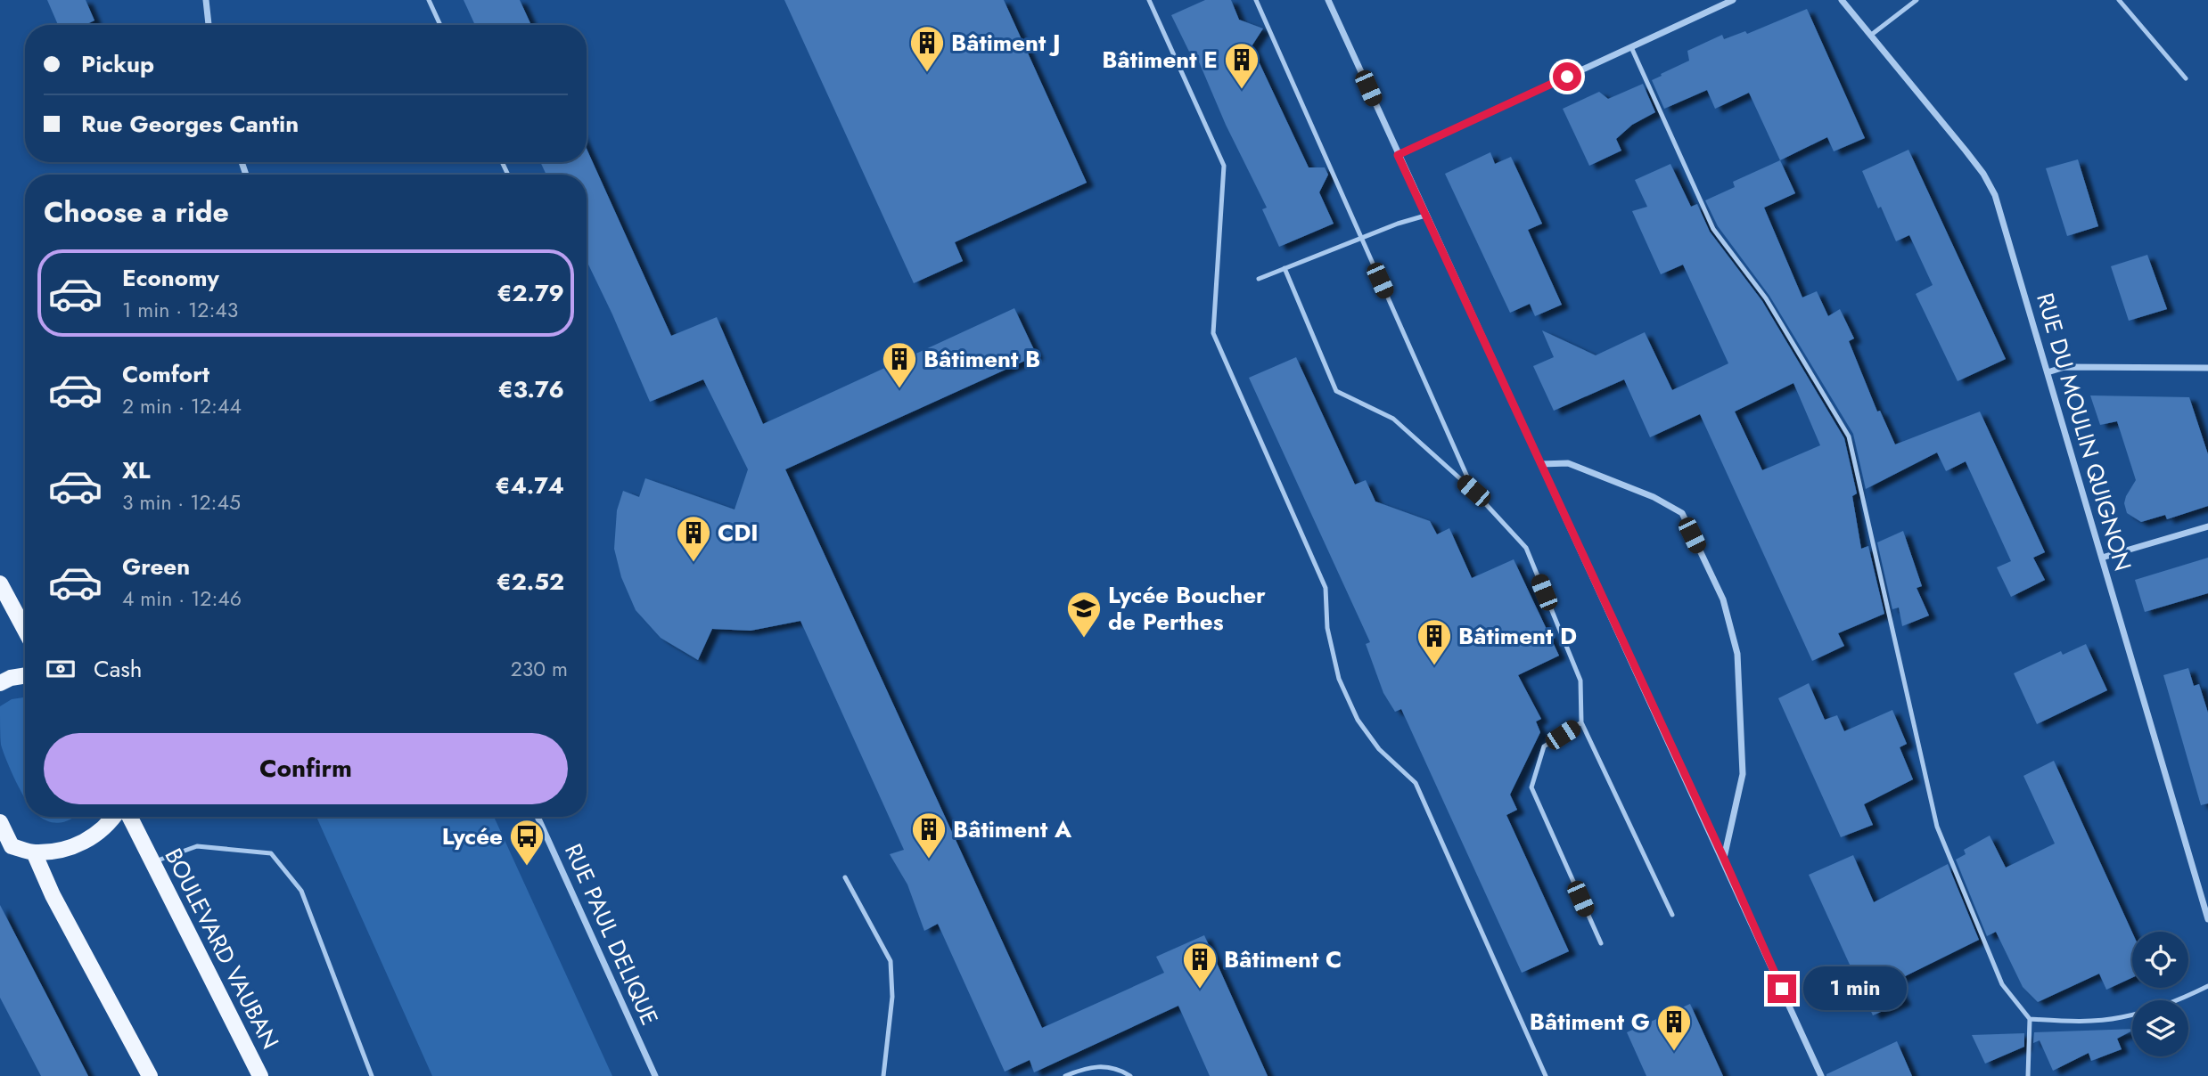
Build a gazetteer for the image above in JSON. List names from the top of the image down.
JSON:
{
  "streets": {
    "main road": ["BOULEVARD VAUBAN"],
    "street": ["RUE DU MOULIN QUIGNON", "RUE PAUL DELIQUE"]
  },
  "places": {
    "building": [
      "Bâtiment J",
      "Bâtiment E",
      "Bâtiment B",
      "CDI",
      "Bâtiment D",
      "Bâtiment A",
      "Bâtiment C",
      "Bâtiment G"
    ],
    "school or university": ["Lycée Boucher de Perthes"],
    "bus stop": ["Lycée"]
  },
  "page": {
    "banner": ["Pickup", "Rue Georges Cantin"],
    "heading": "Choose a ride",
    "list": [
      {
        "name": "Economy",
        "note": "1 min · 12:43",
        "value": "€2.79"
      },
      {
        "name": "Comfort",
        "note": "2 min · 12:44",
        "value": "€3.76"
      },
      {
        "name": "XL",
        "note": "3 min · 12:45",
        "value": "€4.74"
      },
      {
        "name": "Green",
        "note": "4 min · 12:46",
        "value": "€2.52"
      }
    ],
    "pay": ["Cash", "230 m"],
    "buttons": "Confirm",
    "bubble": "1 min"
  }
}
